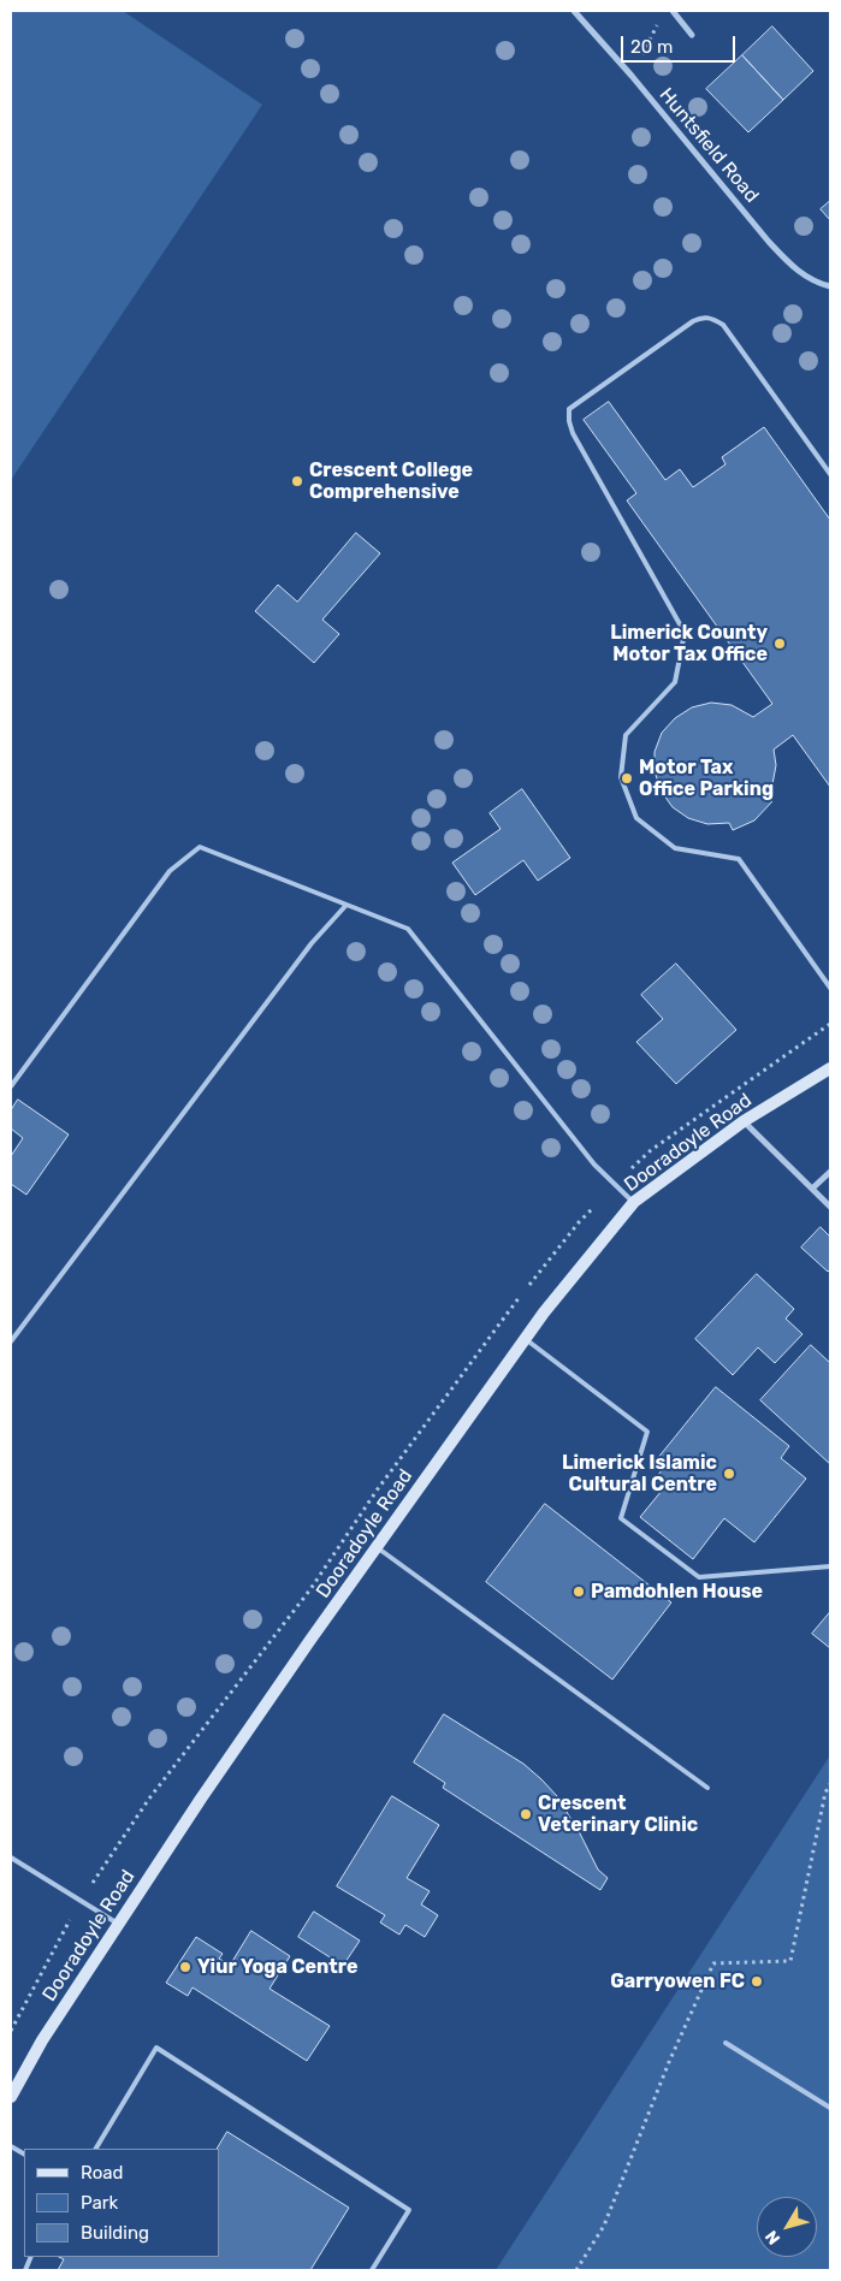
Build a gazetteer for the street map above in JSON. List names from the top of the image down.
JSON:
{
  "streets": {
    "main road": ["Dooradoyle Road"],
    "street": ["Huntsfield Road"]
  },
  "places": [
    "Crescent College Comprehensive",
    "Limerick County Motor Tax Office",
    "Motor Tax Office Parking",
    "Limerick Islamic Cultural Centre",
    "Pamdohlen House",
    "Crescent Veterinary Clinic",
    "Yiur Yoga Centre",
    "Garryowen FC"
  ],
  "legend": ["Road", "Park", "Building"],
  "scale_bar": "20 m",
  "north": "bottom left"
}
